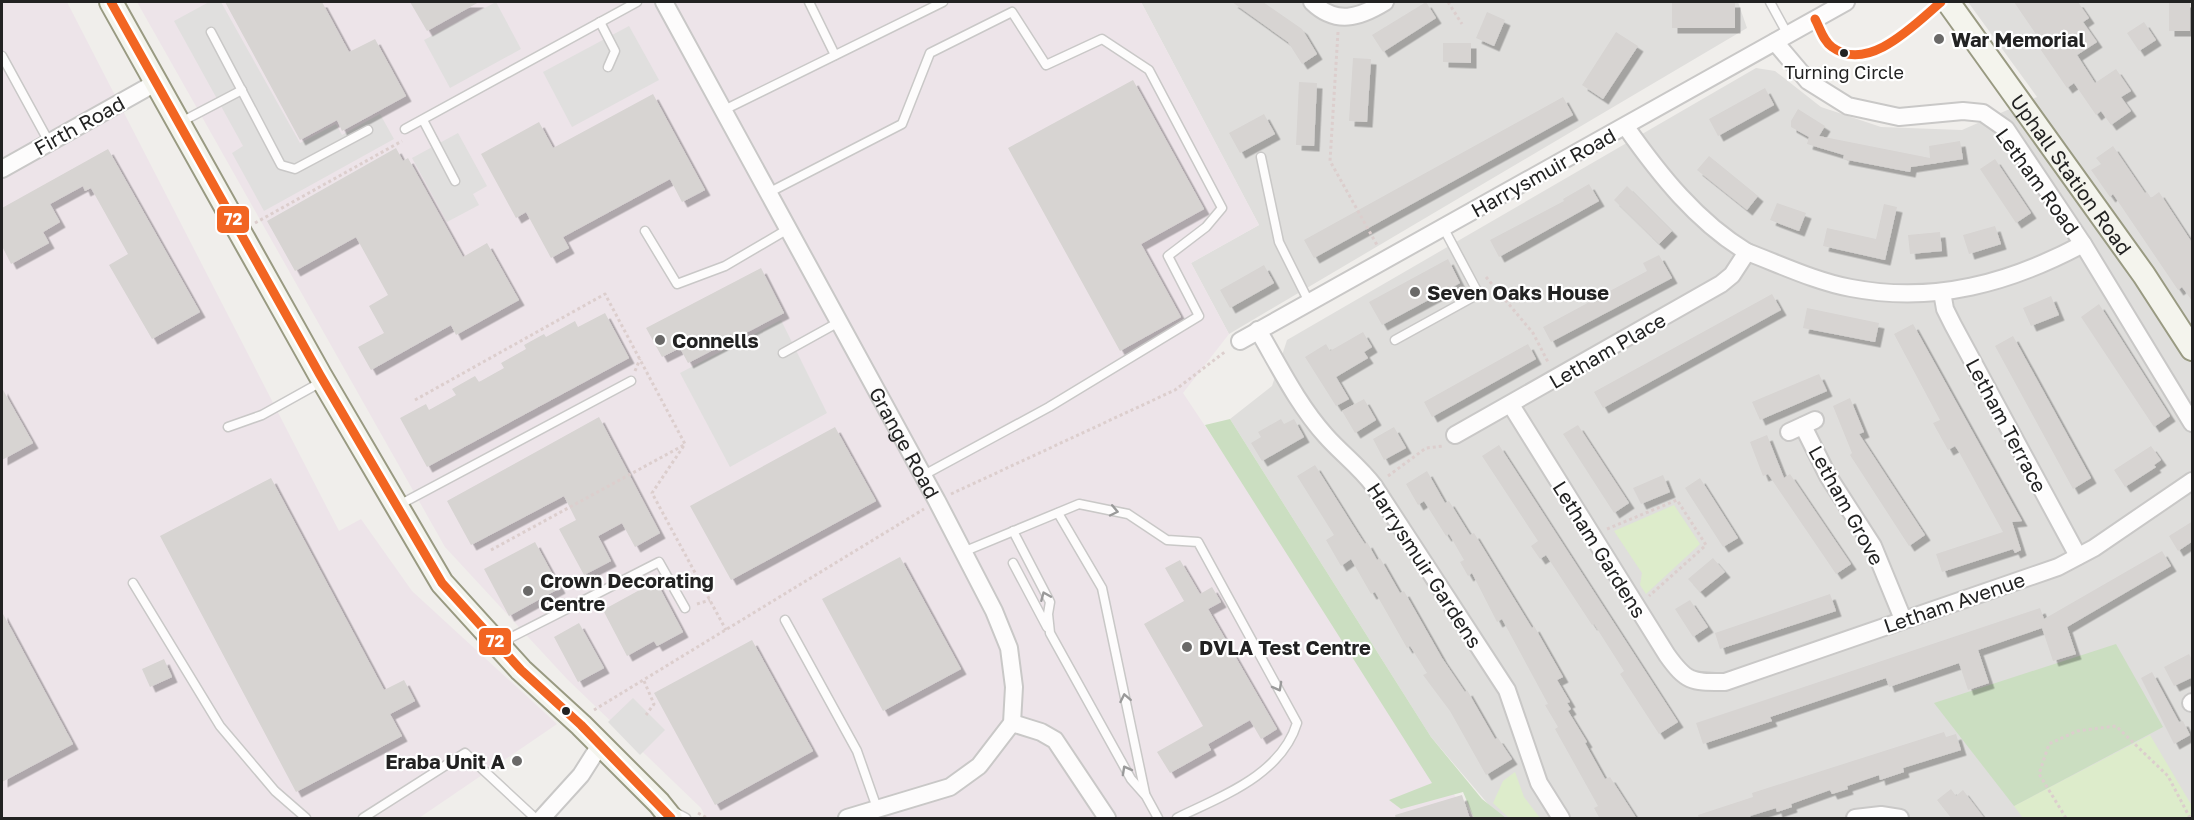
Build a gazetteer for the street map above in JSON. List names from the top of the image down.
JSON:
{
  "streets": {
    "street": [
      "Firth Road",
      "Harrysmuir Road",
      "Uphall Station Road",
      "Letham Road",
      "Letham Place",
      "Letham Terrace",
      "Grange Road",
      "Letham Grove",
      "Letham Gardens",
      "Harrysmuir Gardens",
      "Letham Avenue"
    ]
  },
  "crossings": [
    ["Harrysmuir Road", "Letham Road"],
    ["Harrysmuir Road", "Harrysmuir Gardens"],
    ["Letham Place", "Letham Gardens"],
    ["Letham Terrace", "Letham Avenue"],
    ["Letham Grove", "Letham Avenue"],
    ["Letham Gardens", "Letham Avenue"]
  ],
  "places": [
    "War Memorial",
    "Turning Circle",
    "Seven Oaks House",
    "Connells",
    "Crown Decorating Centre",
    "DVLA Test Centre",
    "Eraba Unit A"
  ],
  "lines": ["transit line 72"]
}
